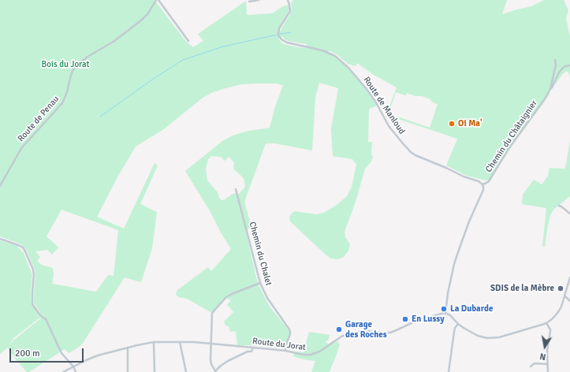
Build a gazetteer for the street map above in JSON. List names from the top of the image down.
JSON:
{
  "streets": {
    "street": [
      "Route de Manloud",
      "Route de Penau",
      "Chemin du Châtaignier",
      "Chemin du Chalet",
      "Route du Jorat"
    ]
  },
  "crossings": [
    ["Route de Manloud", "Chemin du Châtaignier"],
    ["Chemin du Chalet", "Route du Jorat"]
  ],
  "parks": ["Bois du Jorat"],
  "places": [
    "Oi Ma'",
    "SDIS de la Mèbre",
    "La Dubarde",
    "En Lussy",
    "Garage des Roches"
  ],
  "scale_bar": "200 m",
  "north": "bottom"
}
